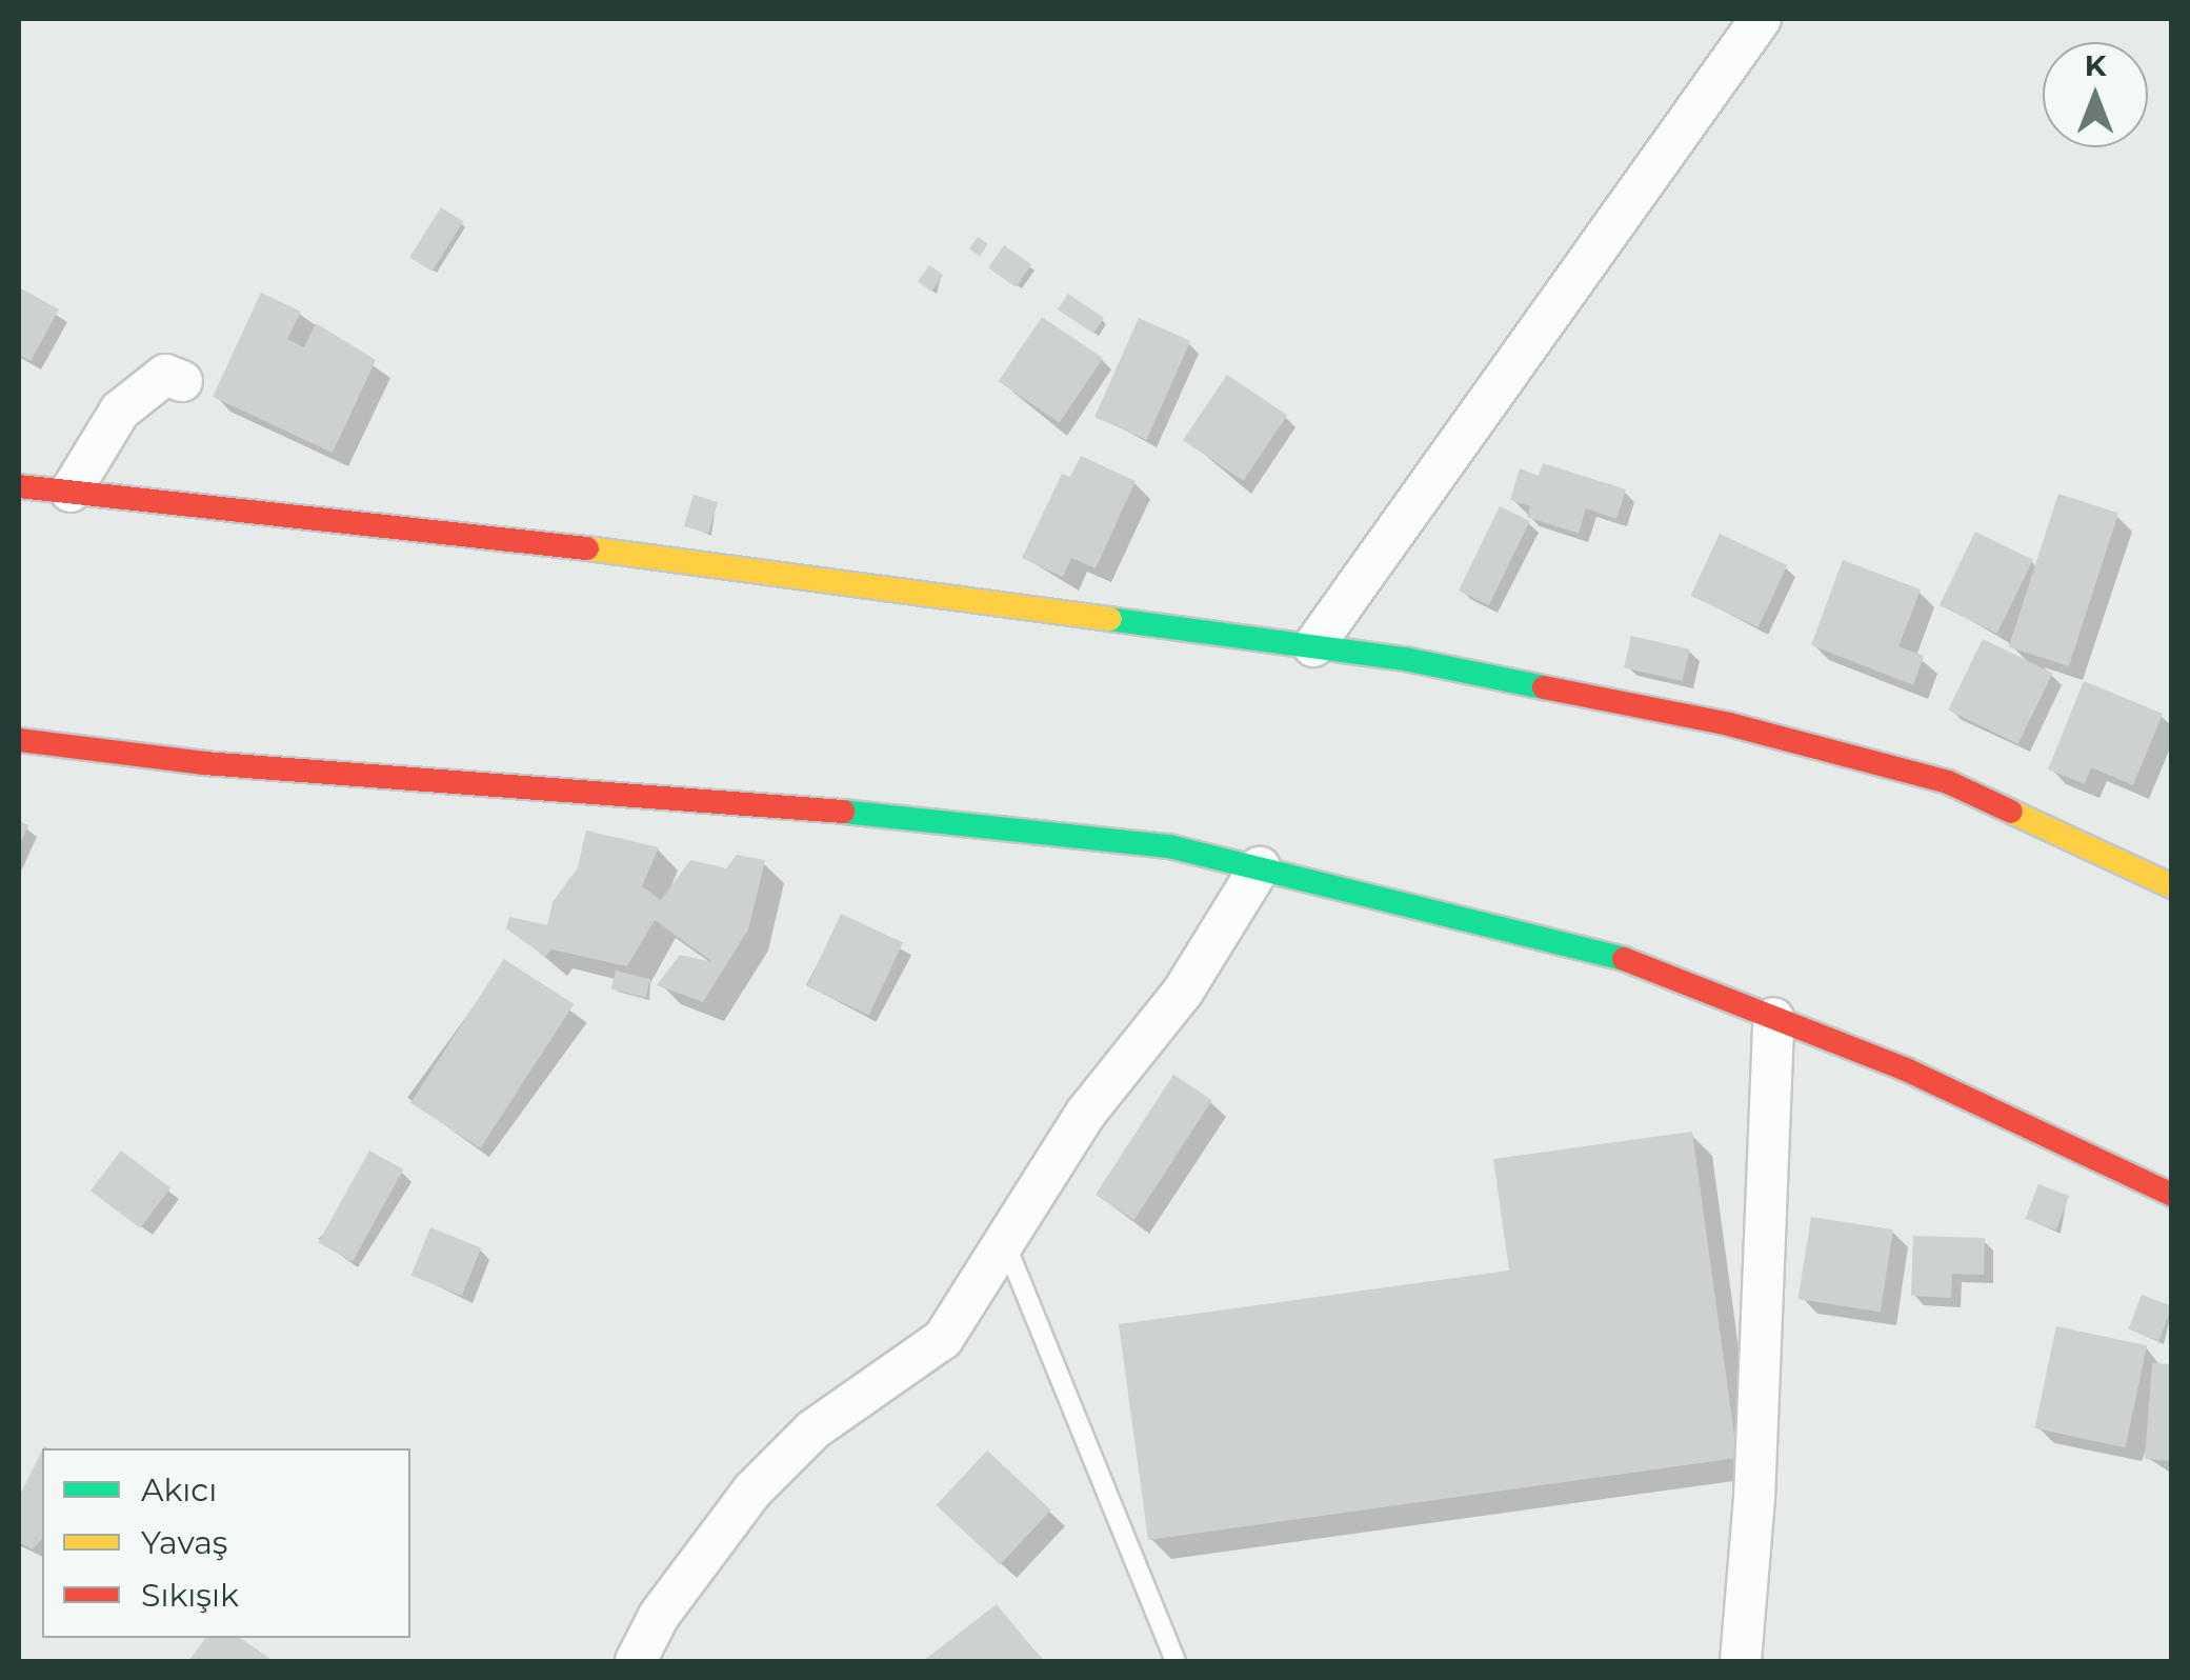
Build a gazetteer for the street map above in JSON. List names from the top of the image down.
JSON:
{
  "legend": ["Akıcı", "Yavaş", "Sıkışık"],
  "north": "top"
}
